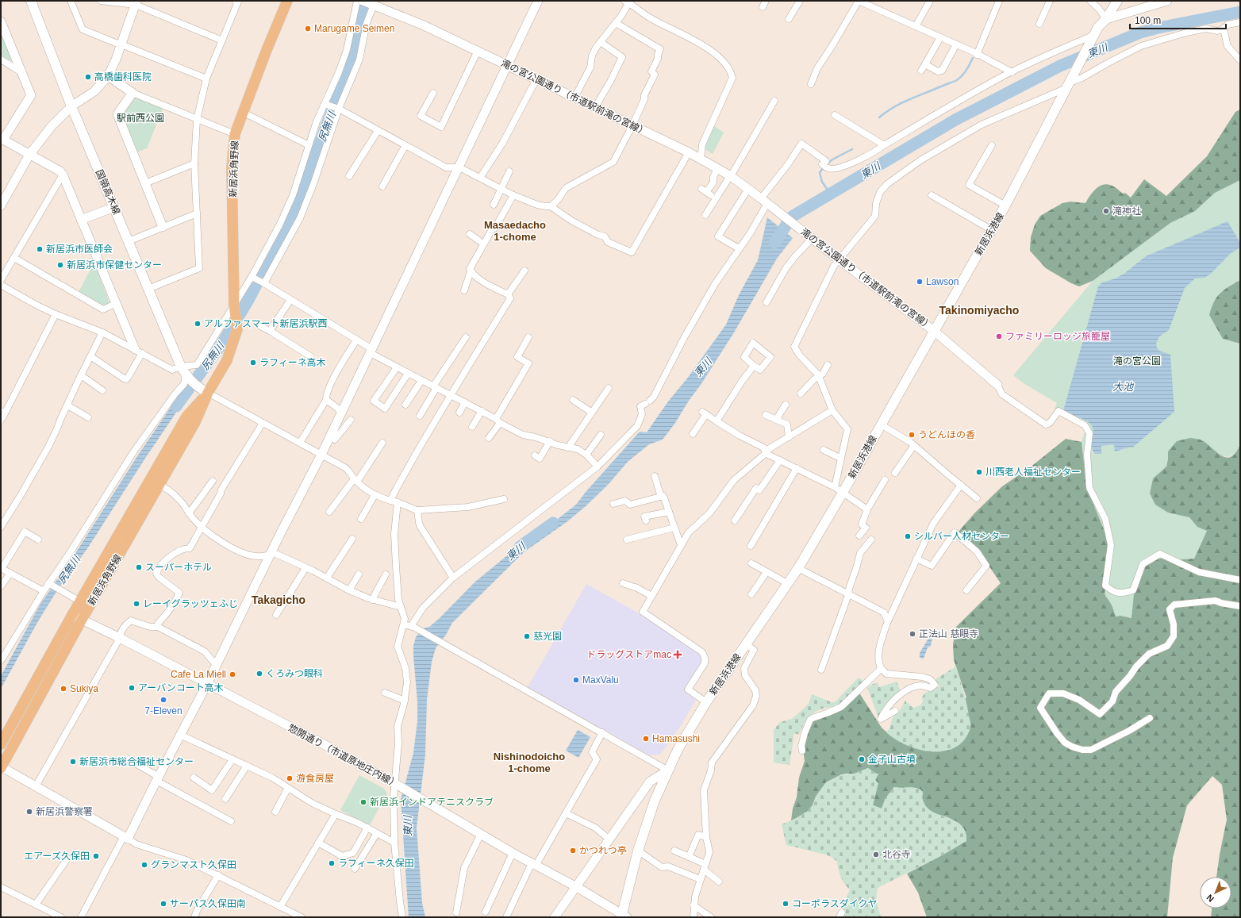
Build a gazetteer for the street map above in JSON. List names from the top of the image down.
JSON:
{
  "streets": {
    "main road": ["新居浜角野線", "国領高木線", "新居浜港線"],
    "street": ["滝の宮公園通り（市道駅前滝の宮線）", "惣開通り（市道原地庄内線）"]
  },
  "crossings": [
    ["滝の宮公園通り（市道駅前滝の宮線）", "新居浜港線"],
    ["新居浜角野線", "惣開通り（市道原地庄内線）"],
    ["新居浜港線", "惣開通り（市道原地庄内線）"]
  ],
  "districts": [
    "Masaedacho 1-chome",
    "Takinomiyacho",
    "Takagicho",
    "Nishinodoicho 1-chome"
  ],
  "water": ["東川", "尻無川", "大池"],
  "parks": ["駅前西公園", "滝の宮公園"],
  "places": {
    "other": [
      "Marugame Seimen",
      "高橋歯科医院",
      "滝神社",
      "新居浜市医師会",
      "新居浜市保健センター",
      "Lawson",
      "アルファスマート新居浜駅西",
      "ファミリーロッジ旅籠屋",
      "ラフィーネ高木",
      "うどんほの香",
      "川西老人福祉センター",
      "シルバー人材センター",
      "スーパーホテル",
      "レーイグラッツェふじ",
      "正法山 慈眼寺",
      "慈光園",
      "くろみつ眼科",
      "Cafe La Miell",
      "MaxValu",
      "アーバンコート高木",
      "Sukiya",
      "7-Eleven",
      "Hamasushi",
      "金子山古墳",
      "新居浜市総合福祉センター",
      "游食房屋",
      "新居浜インドアテニスクラブ",
      "新居浜警察署",
      "かつれつ亭",
      "北谷寺",
      "エアーズ久保田",
      "ラフィーネ久保田",
      "グランマスト久保田",
      "サーパス久保田南",
      "コーポラスダイクヤ"
    ],
    "health": ["ドラッグストアmac"]
  },
  "scale_bar": "100 m",
  "north": "bottom left"
}
